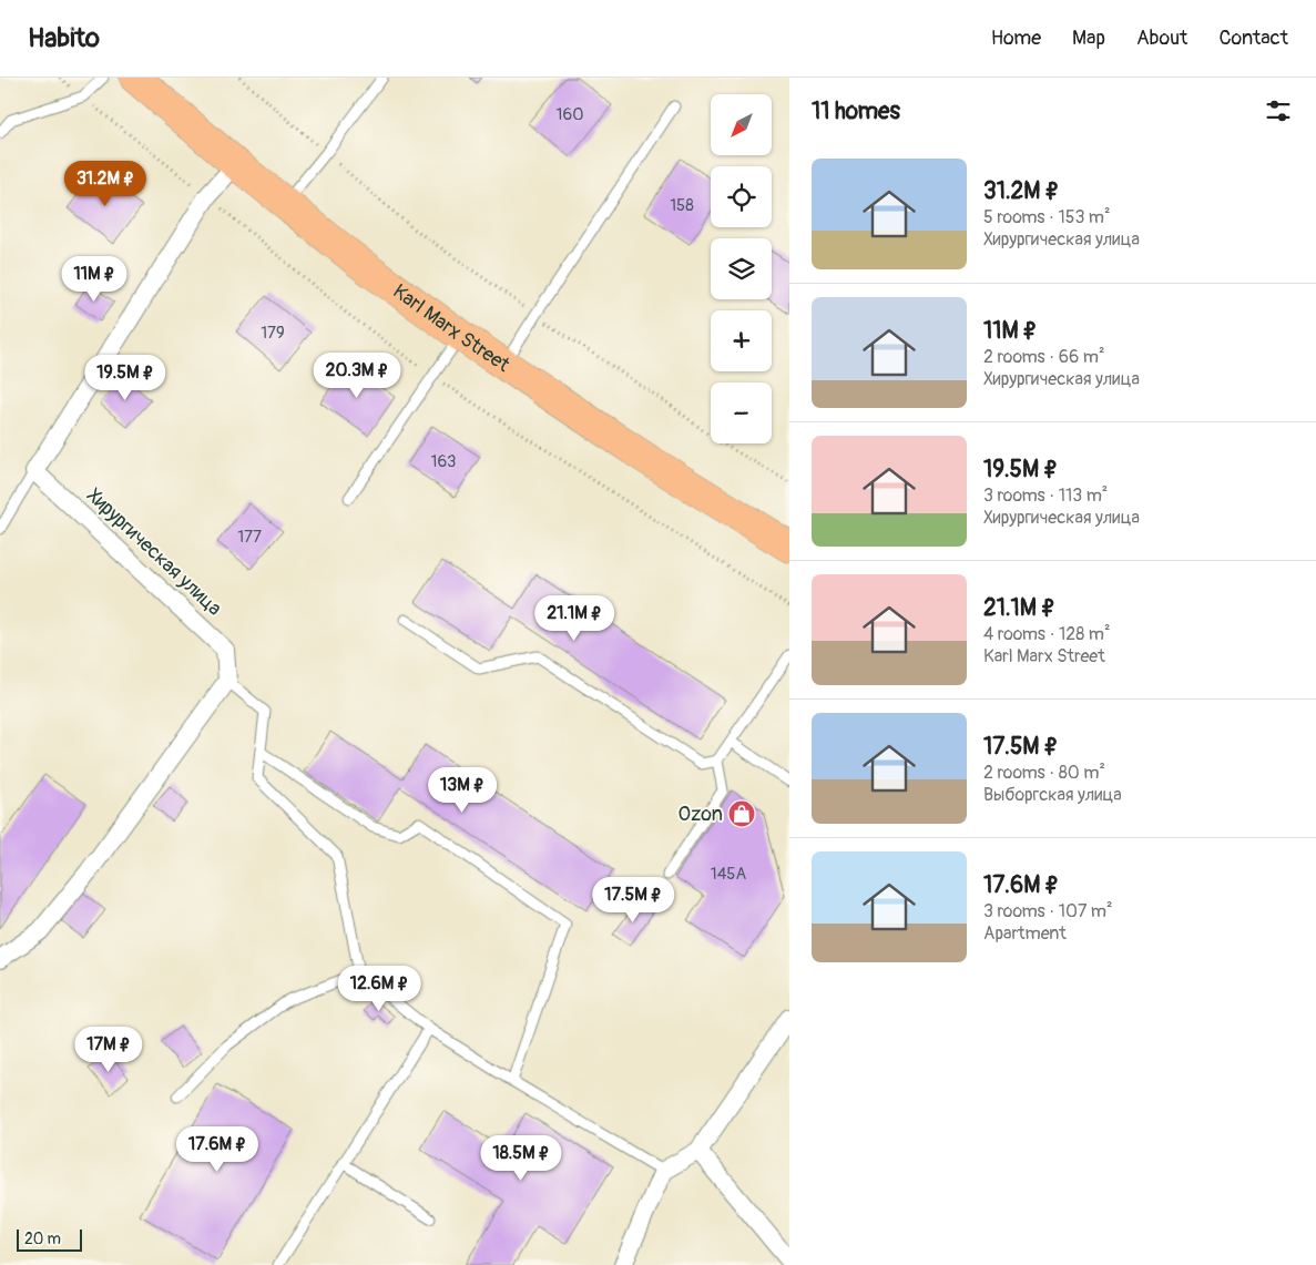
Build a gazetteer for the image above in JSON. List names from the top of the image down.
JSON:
{
  "streets": {
    "highway": ["Karl Marx Street"],
    "street": ["Хирургическая улица"]
  },
  "places": {
    "shop": ["Ozon"]
  },
  "house_numbers": [
    "160",
    "158",
    "179",
    "163",
    "177",
    "145А"
  ],
  "scale_bar": "20 m",
  "north": "bottom left",
  "page": {
    "header": "Habito",
    "nav": [
      "Home",
      "Map",
      "About",
      "Contact"
    ],
    "heading": "11 homes",
    "map_buttons": ["+", "−"],
    "list": [
      {
        "name": "31.2M ₽",
        "note": "5 rooms · 153 m² · Хирургическая улица"
      },
      {
        "name": "11M ₽",
        "note": "2 rooms · 66 m² · Хирургическая улица"
      },
      {
        "name": "19.5M ₽",
        "note": "3 rooms · 113 m² · Хирургическая улица"
      },
      {
        "name": "21.1M ₽",
        "note": "4 rooms · 128 m² · Karl Marx Street"
      },
      {
        "name": "17.5M ₽",
        "note": "2 rooms · 80 m² · Выборгская улица"
      },
      {
        "name": "17.6M ₽",
        "note": "3 rooms · 107 m² · Apartment"
      }
    ],
    "price": [
      "31.2M ₽",
      "11M ₽",
      "20.3M ₽",
      "19.5M ₽",
      "21.1M ₽",
      "13M ₽",
      "17.5M ₽",
      "12.6M ₽",
      "17M ₽",
      "17.6M ₽",
      "18.5M ₽"
    ],
    "scale": "20 m"
  }
}
